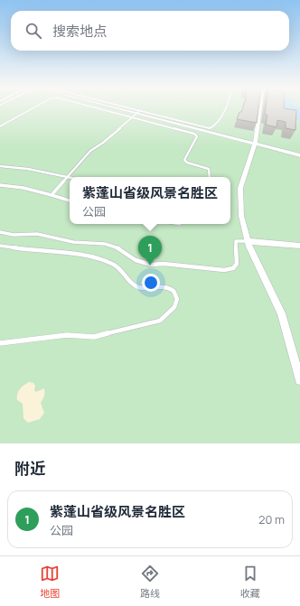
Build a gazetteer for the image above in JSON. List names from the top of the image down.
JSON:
{
  "page": {
    "search": "搜索地点",
    "popup": ["紫蓬山省级风景名胜区", "公园"],
    "pins": "1",
    "heading": "附近",
    "list": [
      {
        "mark": "1",
        "name": "紫蓬山省级风景名胜区",
        "note": "公园",
        "value": "20 m"
      }
    ],
    "nav": ["地图", "路线", "收藏"]
  }
}
